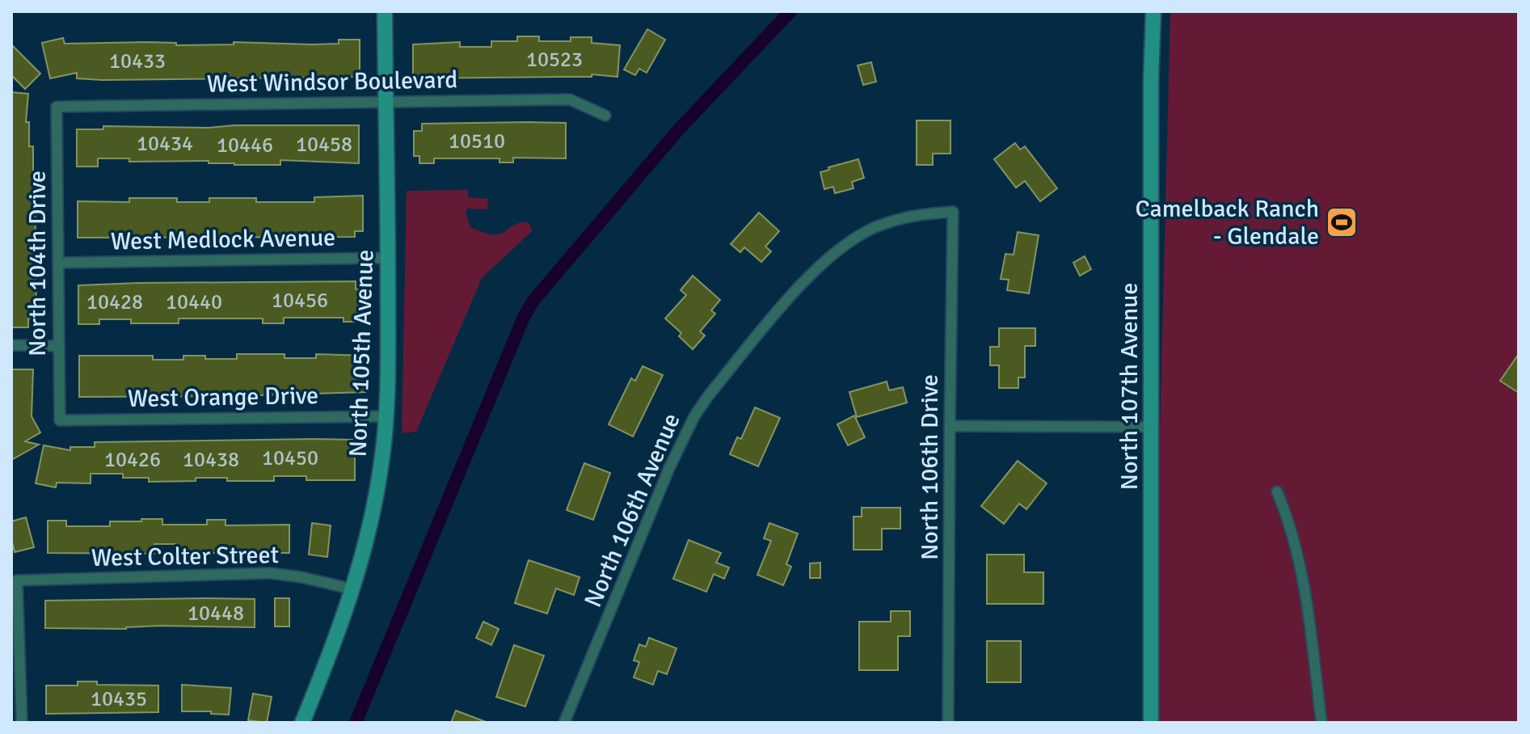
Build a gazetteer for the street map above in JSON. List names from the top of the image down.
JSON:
{
  "streets": {
    "street": [
      "West Windsor Boulevard",
      "West Medlock Avenue",
      "North 104th Drive",
      "North 105th Avenue",
      "North 107th Avenue",
      "West Orange Drive",
      "North 106th Drive",
      "North 106th Avenue",
      "West Colter Street"
    ]
  },
  "crossings": [
    ["West Windsor Boulevard", "North 104th Drive"],
    ["West Windsor Boulevard", "North 105th Avenue"],
    ["West Medlock Avenue", "North 104th Drive"],
    ["West Medlock Avenue", "North 105th Avenue"],
    ["North 104th Drive", "West Orange Drive"],
    ["North 105th Avenue", "West Orange Drive"],
    ["North 105th Avenue", "West Colter Street"],
    ["North 106th Drive", "North 106th Avenue"]
  ],
  "places": {
    "sports": ["Camelback Ranch - Glendale"]
  },
  "house_numbers": [
    "10523",
    "10433",
    "10510",
    "10434",
    "10458",
    "10446",
    "10456",
    "10428",
    "10440",
    "10450",
    "10426",
    "10438",
    "10448",
    "10435"
  ]
}
